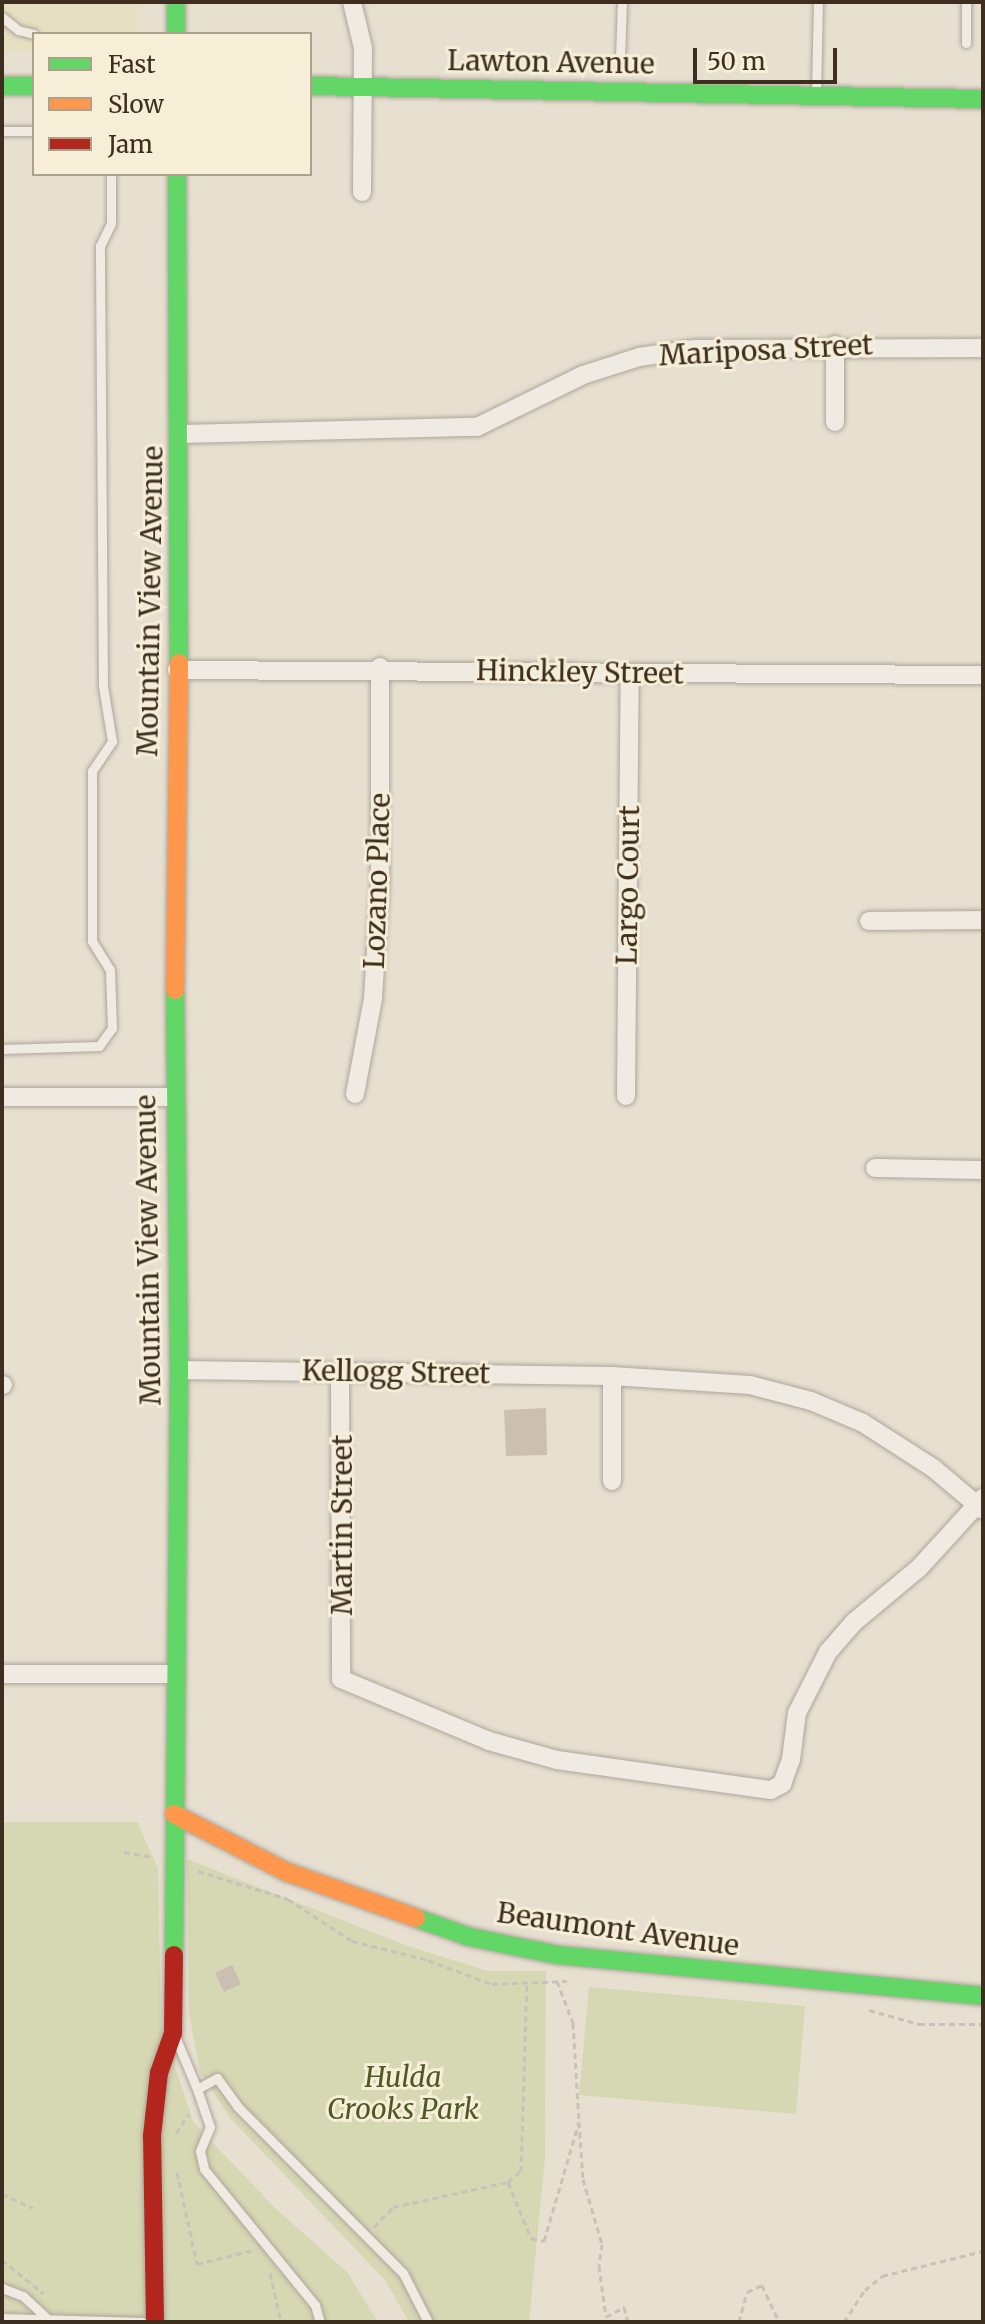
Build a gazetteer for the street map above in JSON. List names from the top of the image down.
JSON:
{
  "streets": {
    "street": [
      "Lawton Avenue",
      "Mariposa Street",
      "Mountain View Avenue",
      "Hinckley Street",
      "Lozano Place",
      "Largo Court",
      "Kellogg Street",
      "Martin Street",
      "Beaumont Avenue"
    ]
  },
  "crossings": [
    ["Mariposa Street", "Mountain View Avenue"],
    ["Mountain View Avenue", "Hinckley Street"],
    ["Mountain View Avenue", "Kellogg Street"],
    ["Mountain View Avenue", "Beaumont Avenue"],
    ["Hinckley Street", "Lozano Place"],
    ["Hinckley Street", "Largo Court"],
    ["Kellogg Street", "Martin Street"]
  ],
  "parks": ["Hulda Crooks Park"],
  "legend": ["Fast", "Slow", "Jam"],
  "scale_bar": "50 m"
}
